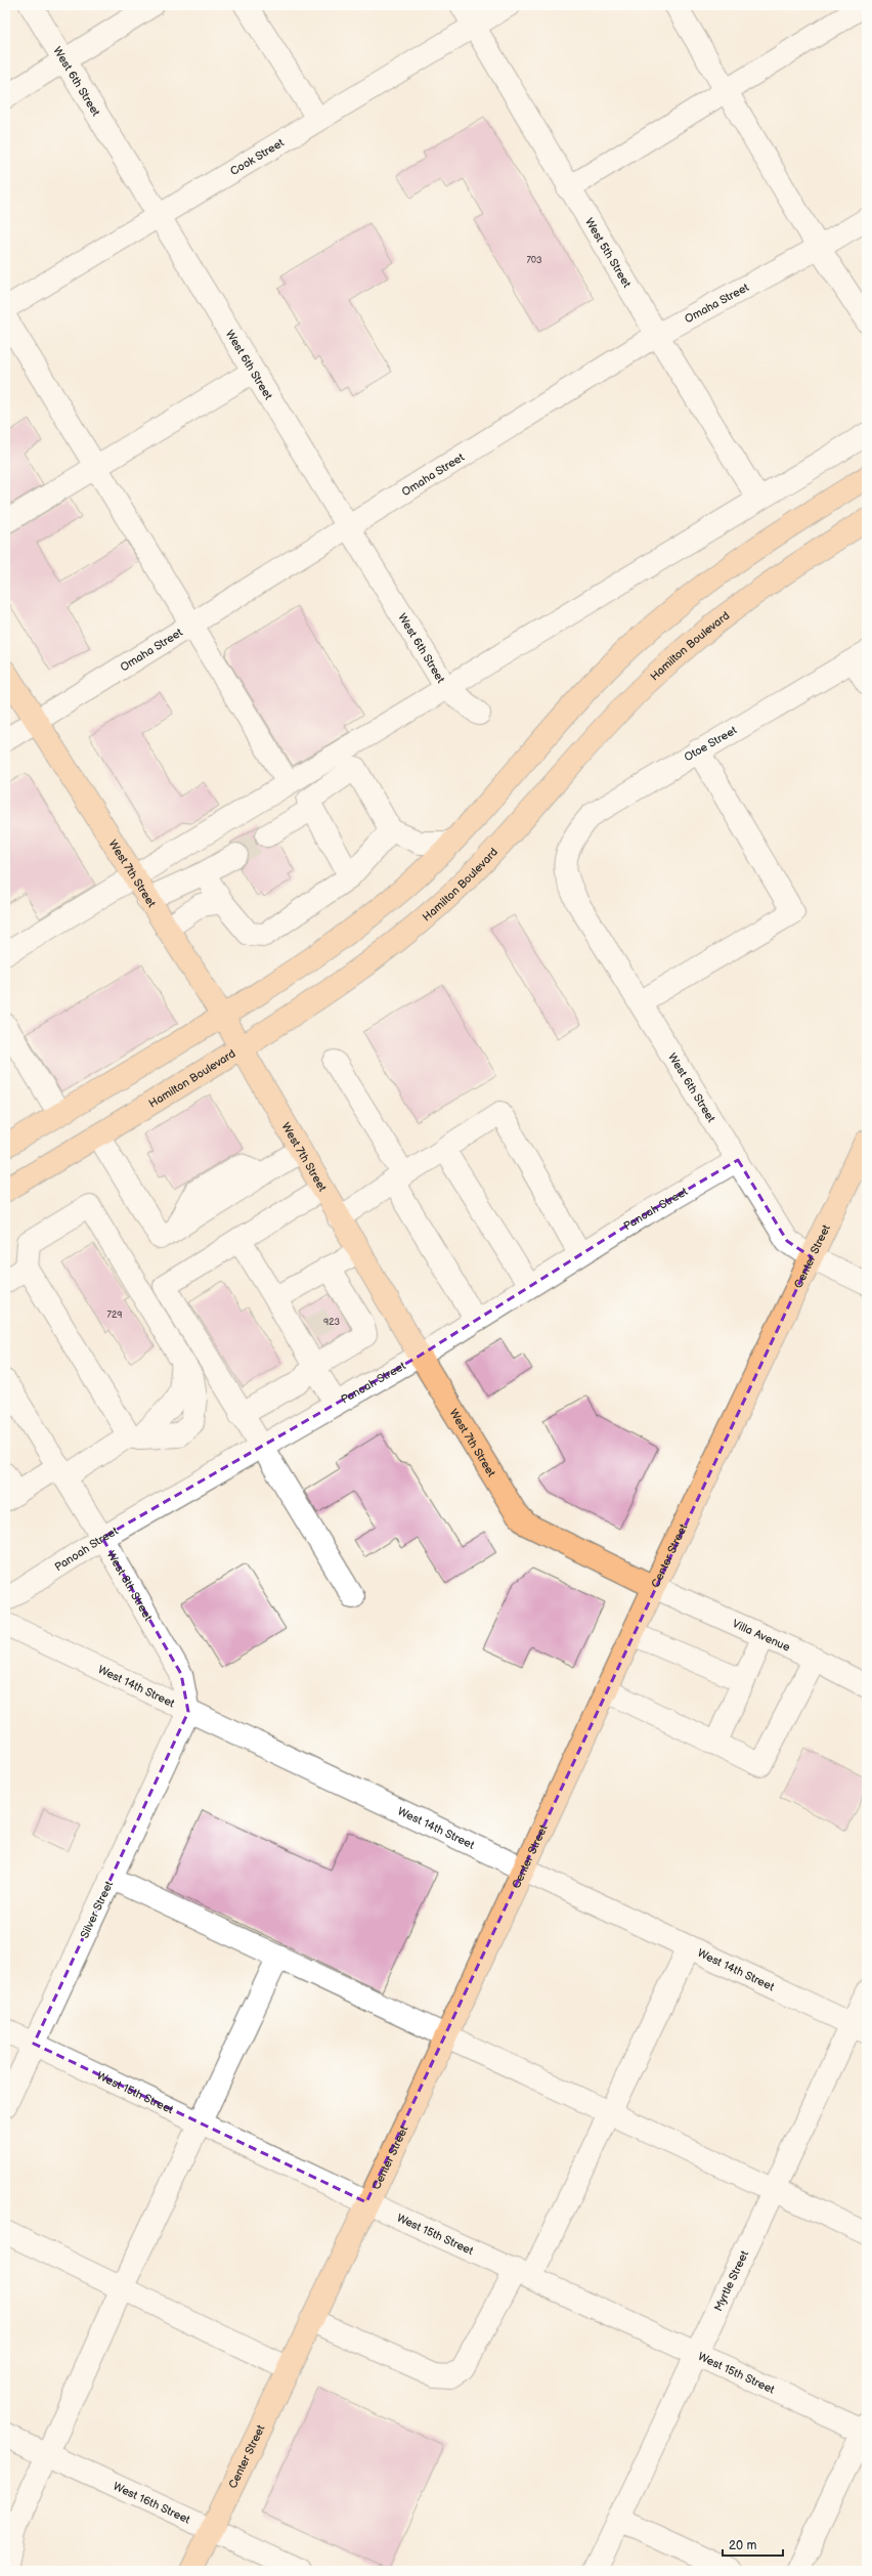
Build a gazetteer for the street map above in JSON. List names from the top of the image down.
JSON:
{
  "streets": {
    "main road": ["Hamilton Boulevard", "West 7th Street", "Center Street"],
    "street": [
      "West 6th Street",
      "Cook Street",
      "West 5th Street",
      "Omaha Street",
      "Otoe Street",
      "Panoah Street",
      "West 8th Street",
      "Villa Avenue",
      "West 14th Street",
      "Silver Street",
      "West 15th Street",
      "Myrtle Street",
      "West 16th Street"
    ]
  },
  "crossings": [
    ["West 6th Street", "Cook Street"],
    ["West 6th Street", "Omaha Street"],
    ["West 6th Street", "Otoe Street"],
    ["West 6th Street", "Panoah Street"],
    ["West 6th Street", "Center Street"],
    ["Cook Street", "West 5th Street"],
    ["West 5th Street", "Omaha Street"],
    ["Omaha Street", "West 7th Street"],
    ["Hamilton Boulevard", "West 7th Street"],
    ["West 7th Street", "Panoah Street"],
    ["West 7th Street", "Center Street"],
    ["West 7th Street", "Villa Avenue"],
    ["Panoah Street", "West 8th Street"],
    ["Center Street", "Villa Avenue"],
    ["Center Street", "West 14th Street"],
    ["Center Street", "West 15th Street"],
    ["Center Street", "West 16th Street"],
    ["West 8th Street", "West 14th Street"],
    ["West 8th Street", "Silver Street"],
    ["West 14th Street", "Silver Street"],
    ["West 14th Street", "Myrtle Street"],
    ["Silver Street", "West 15th Street"],
    ["West 15th Street", "Myrtle Street"]
  ],
  "house_numbers": ["703", "729", "923"],
  "scale_bar": "20 m"
}
